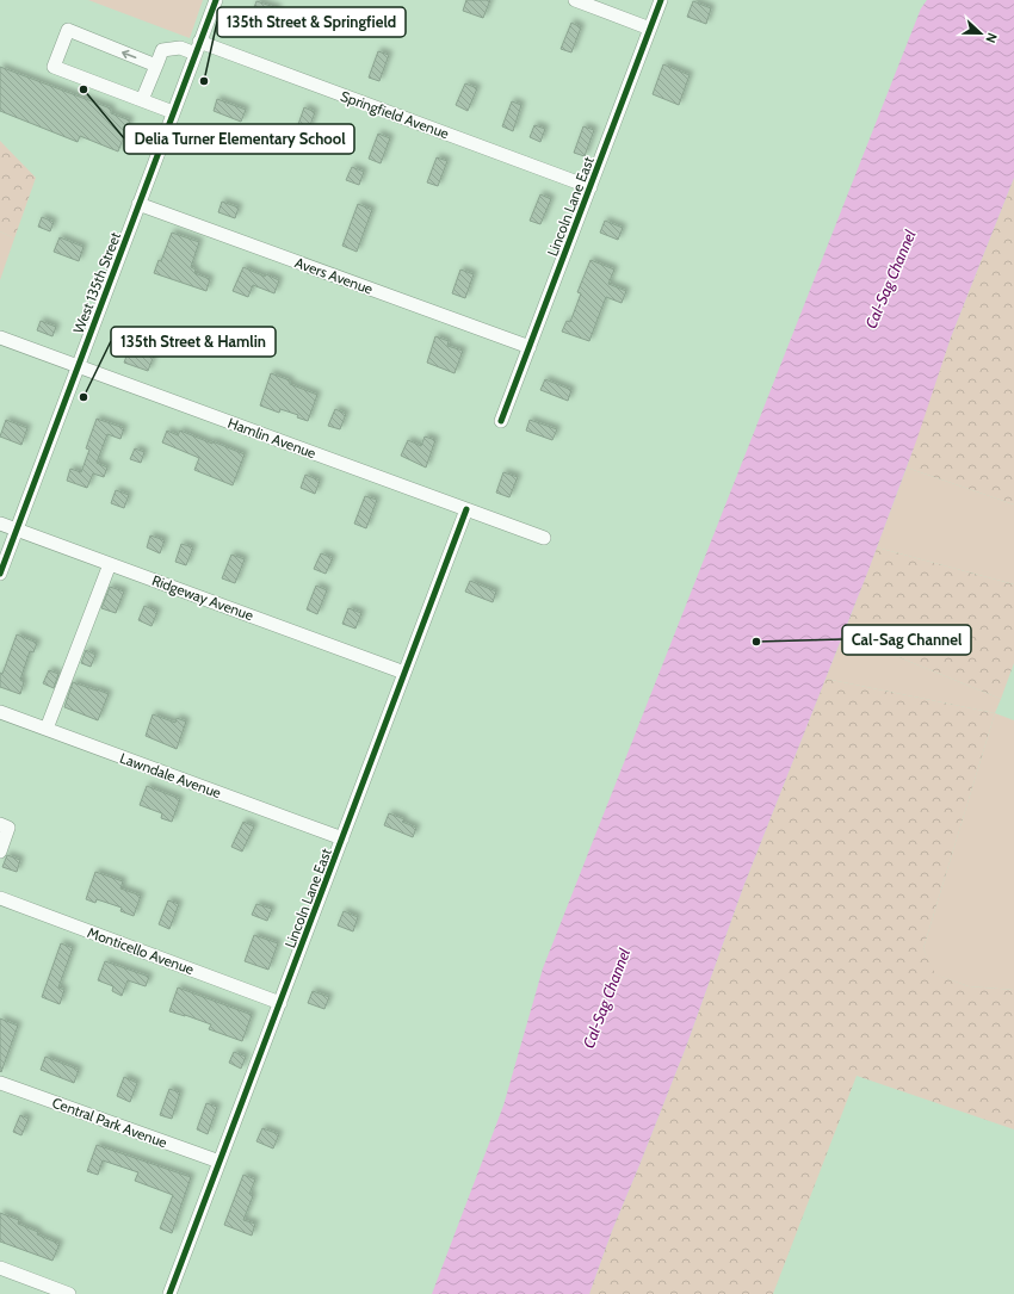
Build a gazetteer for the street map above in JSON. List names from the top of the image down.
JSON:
{
  "streets": {
    "street": [
      "Springfield Avenue",
      "Lincoln Lane East",
      "Avers Avenue",
      "West 135th Street",
      "Hamlin Avenue",
      "Ridgeway Avenue",
      "Lawndale Avenue",
      "Monticello Avenue",
      "Central Park Avenue"
    ]
  },
  "crossings": [
    ["Springfield Avenue", "Lincoln Lane East"],
    ["Springfield Avenue", "West 135th Street"],
    ["Lincoln Lane East", "Avers Avenue"],
    ["Lincoln Lane East", "Hamlin Avenue"],
    ["Lincoln Lane East", "Ridgeway Avenue"],
    ["Lincoln Lane East", "Lawndale Avenue"],
    ["Lincoln Lane East", "Monticello Avenue"],
    ["Lincoln Lane East", "Central Park Avenue"],
    ["Avers Avenue", "West 135th Street"],
    ["West 135th Street", "Hamlin Avenue"],
    ["West 135th Street", "Ridgeway Avenue"]
  ],
  "water": ["Cal-Sag Channel"],
  "places": [
    "135th Street & Springfield",
    "Delia Turner Elementary School",
    "135th Street & Hamlin",
    "Cal-Sag Channel"
  ],
  "north": "right"
}
